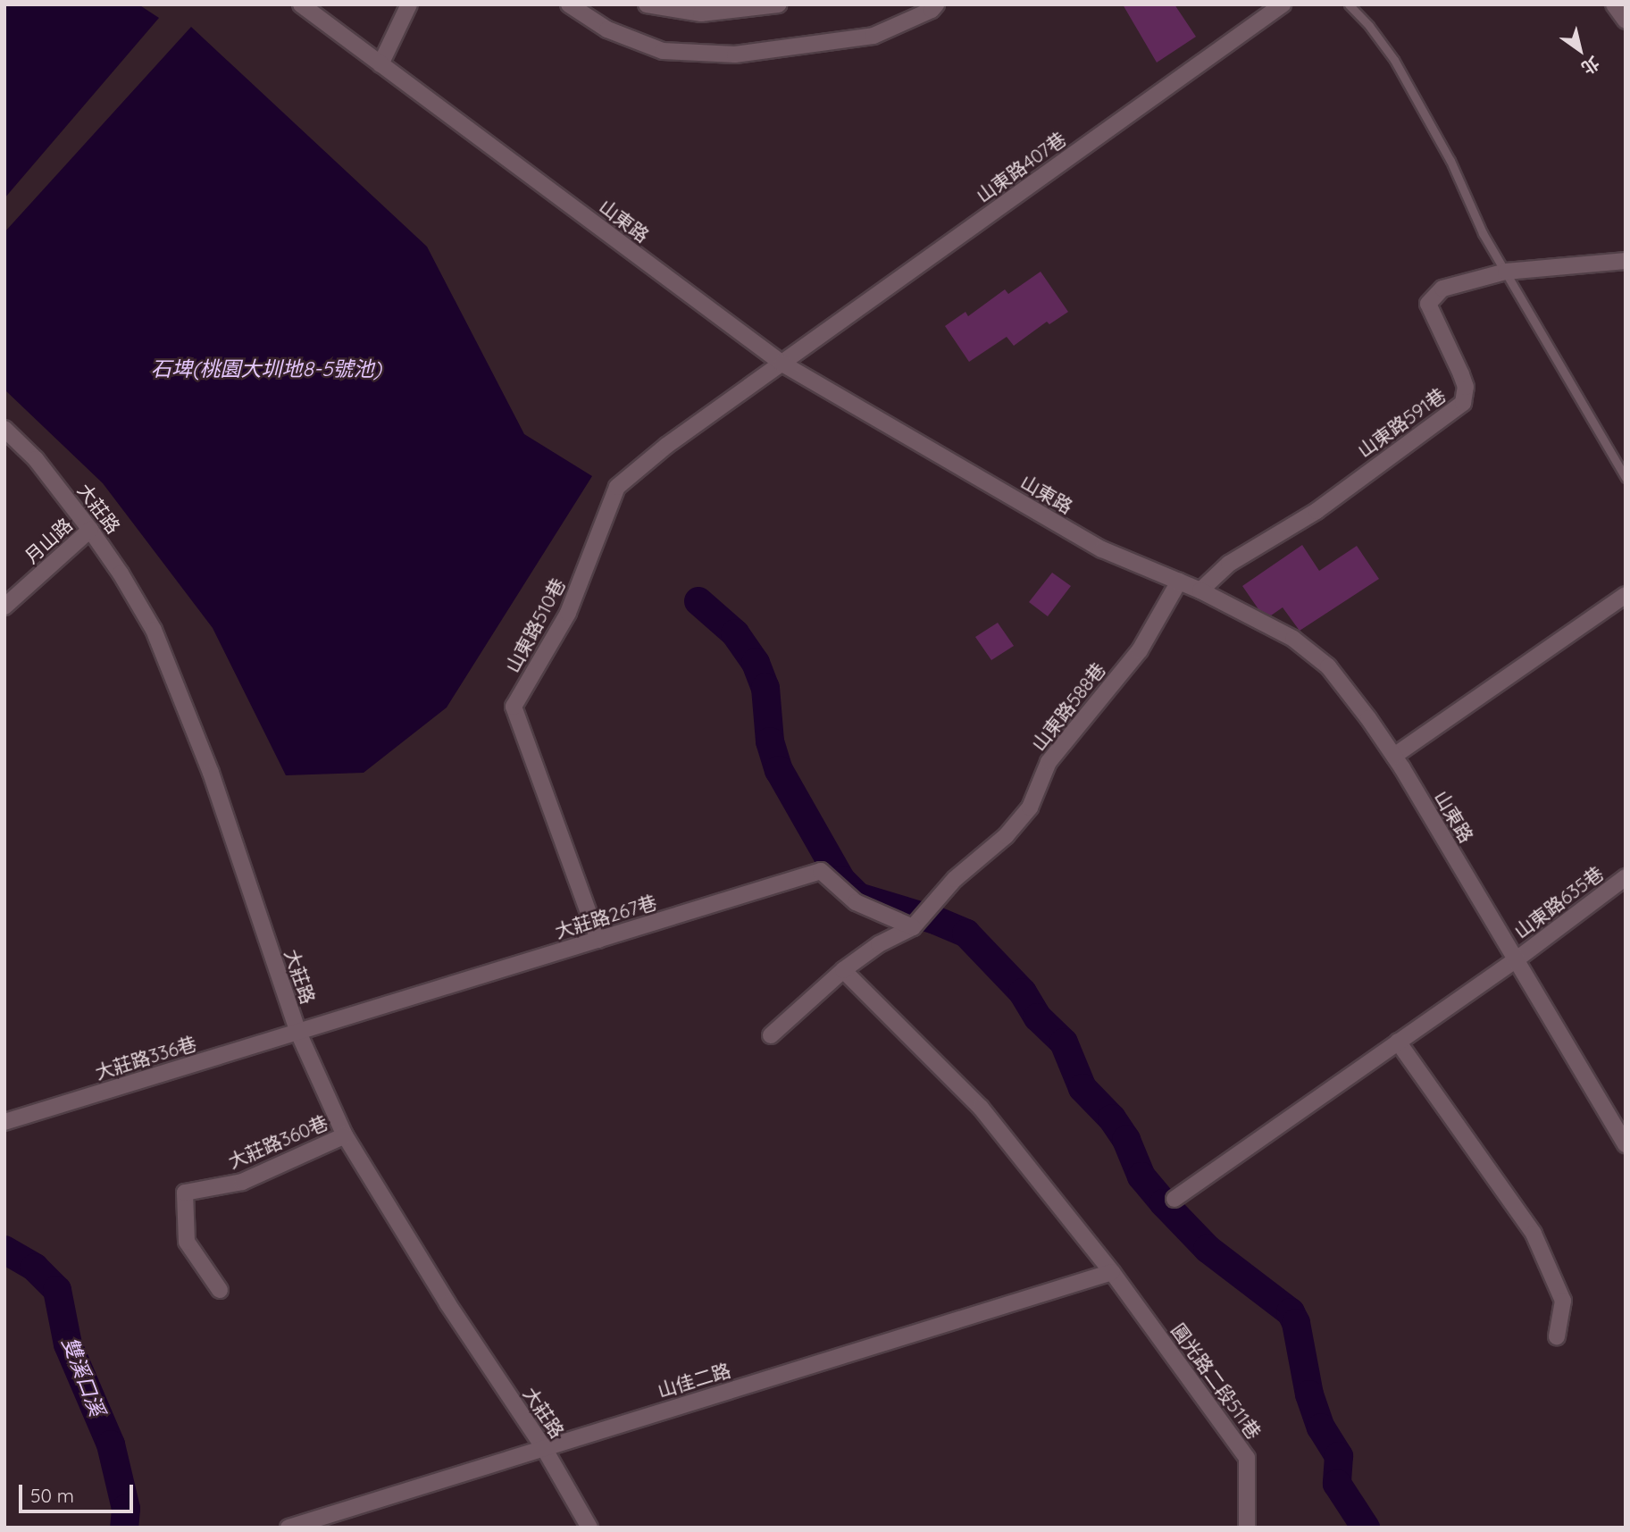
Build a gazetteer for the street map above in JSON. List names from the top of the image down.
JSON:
{
  "streets": {
    "street": [
      "山東路407巷",
      "山東路",
      "山東路591巷",
      "大莊路",
      "月山路",
      "山東路510巷",
      "山東路588巷",
      "山東路635巷",
      "大莊路267巷",
      "大莊路336巷",
      "大莊路360巷",
      "山佳二路",
      "圓光路二段511巷"
    ]
  },
  "crossings": [
    ["山東路407巷", "山東路"],
    ["山東路407巷", "山東路510巷"],
    ["山東路", "山東路591巷"],
    ["山東路", "山東路510巷"],
    ["山東路", "山東路588巷"],
    ["山東路", "山東路635巷"],
    ["大莊路", "月山路"],
    ["大莊路", "大莊路267巷"],
    ["大莊路", "大莊路336巷"],
    ["大莊路", "大莊路360巷"],
    ["大莊路", "山佳二路"],
    ["山東路510巷", "大莊路267巷"],
    ["山東路588巷", "大莊路267巷"],
    ["大莊路267巷", "大莊路336巷"],
    ["山佳二路", "圓光路二段511巷"]
  ],
  "water": ["石埤(桃園大圳地8-5號池)", "雙溪口溪"],
  "scale_bar": "50 m",
  "north": "bottom right"
}
